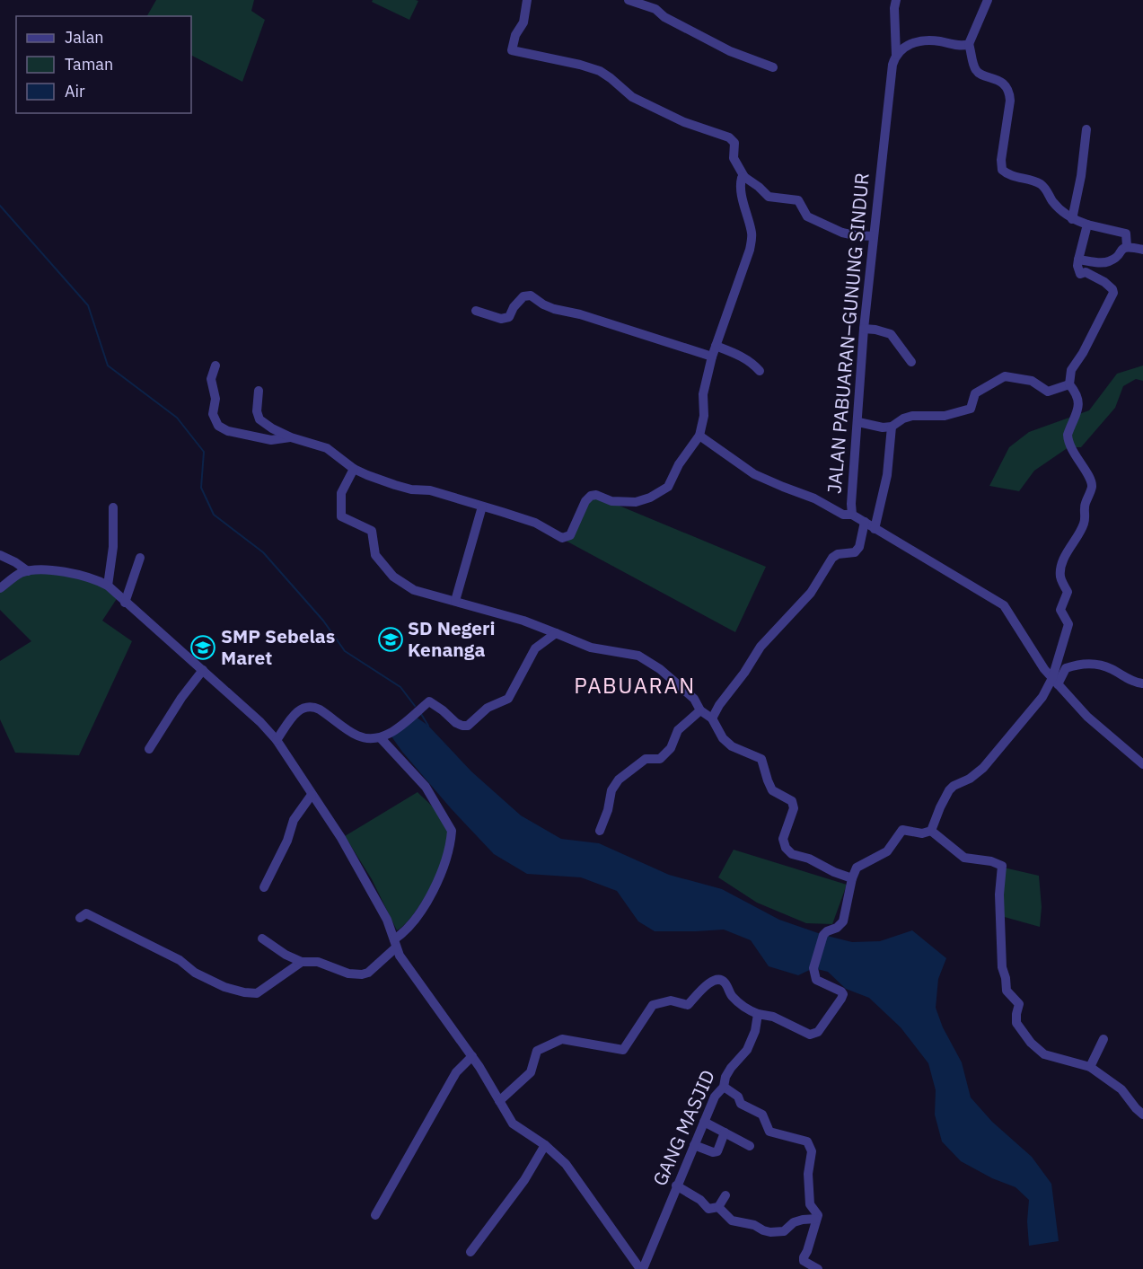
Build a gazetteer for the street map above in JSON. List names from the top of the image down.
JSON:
{
  "streets": {
    "street": ["JALAN PABUARAN–GUNUNG SINDUR", "GANG MASJID"]
  },
  "districts": ["PABUARAN"],
  "places": {
    "school or university": ["SD Negeri Kenanga", "SMP Sebelas Maret"]
  },
  "legend": ["Jalan", "Taman", "Air"]
}
